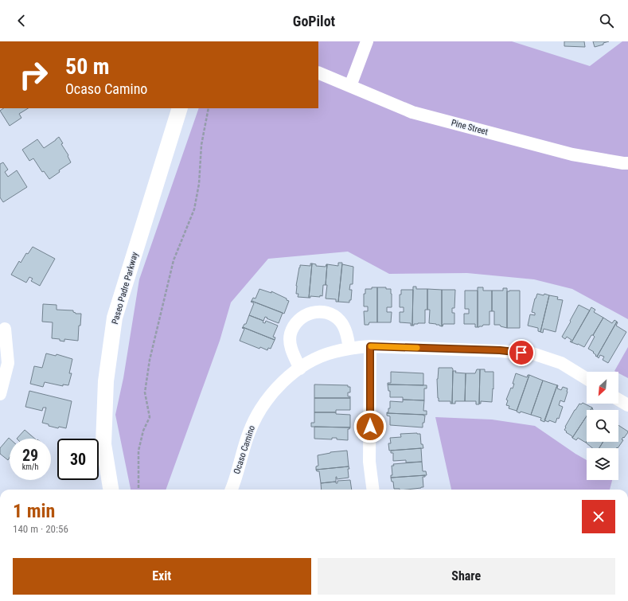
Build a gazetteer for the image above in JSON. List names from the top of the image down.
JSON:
{
  "streets": {
    "main road": ["Paseo Padre Parkway"],
    "street": ["Pine Street", "Ocaso Camino"]
  },
  "north": "bottom left",
  "page": {
    "header": "GoPilot",
    "turn": ["50 m", "Ocaso Camino"],
    "speed": "29 km/h",
    "limit": "30",
    "heading": ["1 min", "140 m · 20:56"],
    "buttons": ["Exit", "Share"]
  }
}
